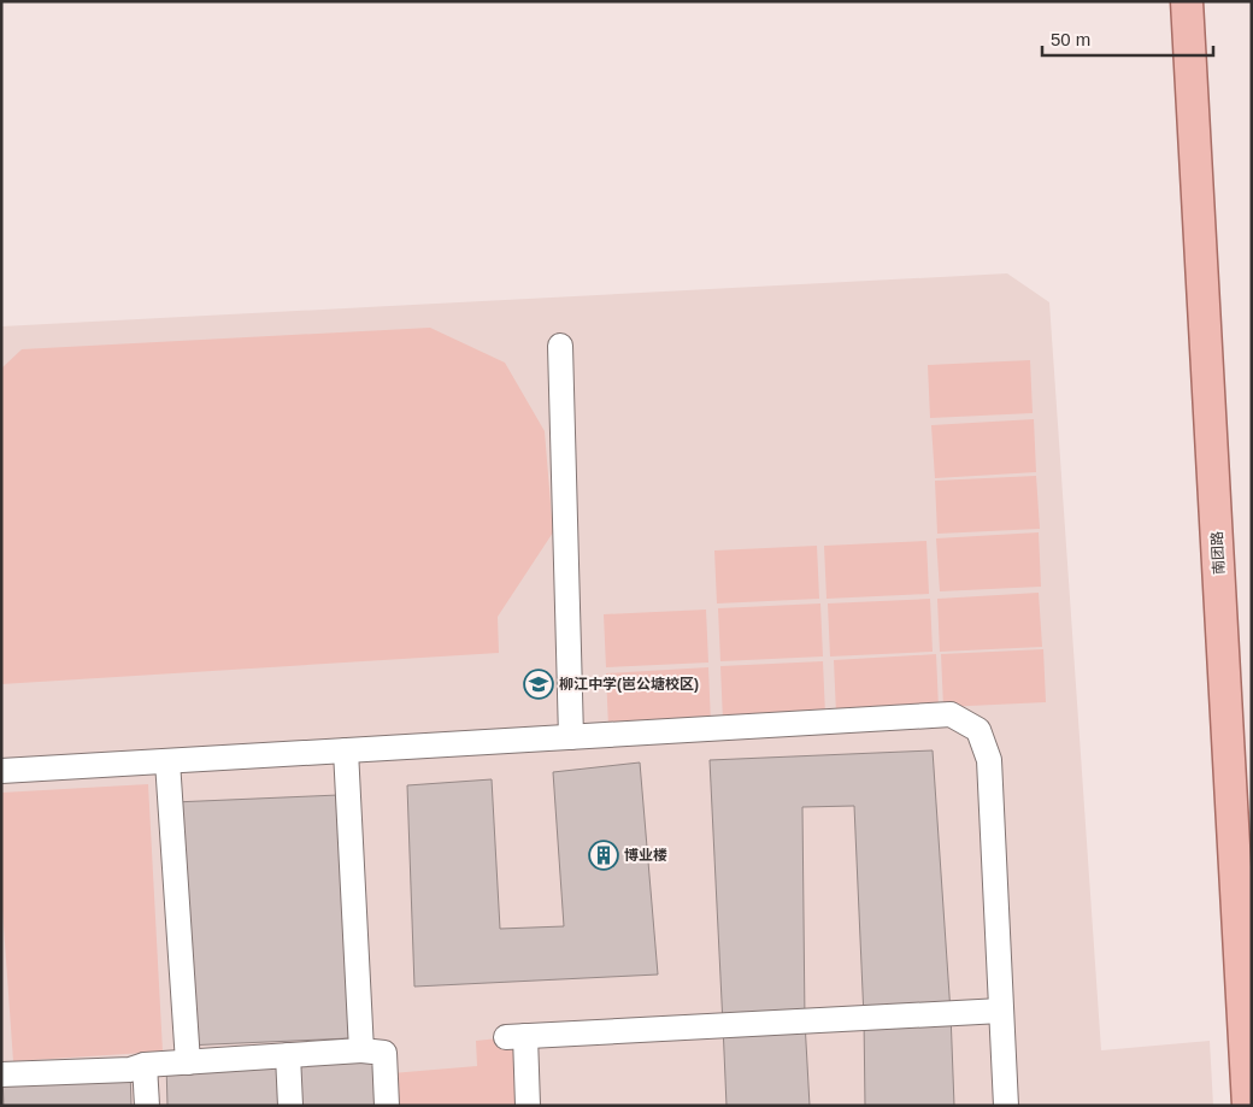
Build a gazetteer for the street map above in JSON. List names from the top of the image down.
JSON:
{
  "streets": {
    "main road": ["南团路"]
  },
  "places": {
    "school or university": ["柳江中学(岜公塘校区)"],
    "building": ["博业楼"]
  },
  "scale_bar": "50 m"
}
